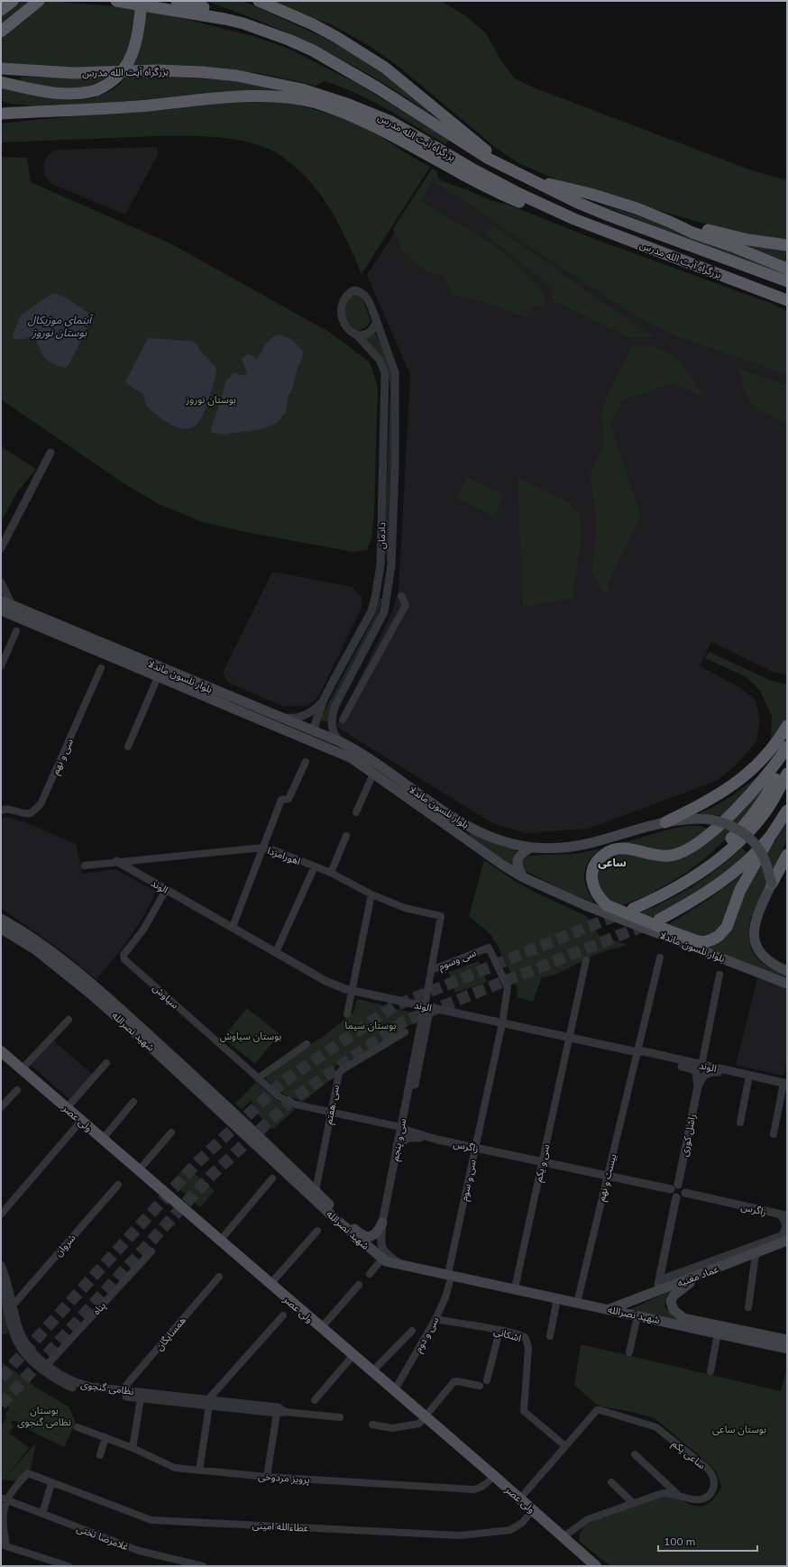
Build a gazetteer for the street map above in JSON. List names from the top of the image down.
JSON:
{
  "streets": {
    "highway": ["بزرگراه آیت الله مدرس"],
    "main road": [
      "بلوار نلسون ماندلا",
      "شهید نصرالله",
      "ولی عصر",
      "عماد مغنیه"
    ],
    "street": [
      "دادمان",
      "سی و نهم",
      "اهورامزدا",
      "الوند",
      "سی وسوم",
      "سیاوش",
      "سی .هفتم",
      "راشل کوری",
      "سی و پنجم",
      "زاگرس",
      "سی و یکم",
      "بیست و نهم",
      "سی و سوم",
      "شروان",
      "پناه",
      "همسایگان",
      "سی و دوم",
      "اشکانی",
      "نظامی گنجوی",
      "ساعی یکم",
      "پرویز مردوخی",
      "عطاءالله امینی",
      "غلامرضا تختی"
    ]
  },
  "crossings": [
    ["دادمان", "بلوار نلسون ماندلا"],
    ["اهورامزدا", "الوند"],
    ["اهورامزدا", "سی وسوم"],
    ["الوند", "سی وسوم"],
    ["الوند", "سیاوش"],
    ["الوند", "سی و پنجم"],
    ["الوند", "سی و یکم"],
    ["الوند", "بیست و نهم"],
    ["الوند", "سی و سوم"],
    ["سی وسوم", "سی و سوم"],
    ["سیاوش", "زاگرس"],
    ["شهید نصرالله", "سی .هفتم"],
    ["شهید نصرالله", "سی و پنجم"],
    ["شهید نصرالله", "سی و یکم"],
    ["شهید نصرالله", "بیست و نهم"],
    ["شهید نصرالله", "سی و سوم"],
    ["شهید نصرالله", "عماد مغنیه"],
    ["شهید نصرالله", "سی و دوم"],
    ["سی .هفتم", "زاگرس"],
    ["ولی عصر", "سی و دوم"],
    ["ولی عصر", "ساعی یکم"],
    ["ولی عصر", "پرویز مردوخی"],
    ["ولی عصر", "عطاءالله امینی"],
    ["سی و پنجم", "زاگرس"],
    ["زاگرس", "سی و یکم"],
    ["زاگرس", "بیست و نهم"],
    ["زاگرس", "سی و سوم"],
    ["زاگرس", "عماد مغنیه"],
    ["سی و سوم", "سی و دوم"],
    ["شروان", "نظامی گنجوی"],
    ["پناه", "نظامی گنجوی"],
    ["همسایگان", "نظامی گنجوی"],
    ["سی و دوم", "اشکانی"],
    ["اشکانی", "ساعی یکم"],
    ["عطاءالله امینی", "غلامرضا تختی"]
  ],
  "districts": ["ساعی"],
  "water": ["آبنمای موزیکال بوستان نوروز"],
  "parks": [
    "بوستان نوروز",
    "بوستان سیما",
    "بوستان سیاوش",
    "بوستان نظامی گنجوی",
    "بوستان ساعی"
  ],
  "scale_bar": "100 m"
}
